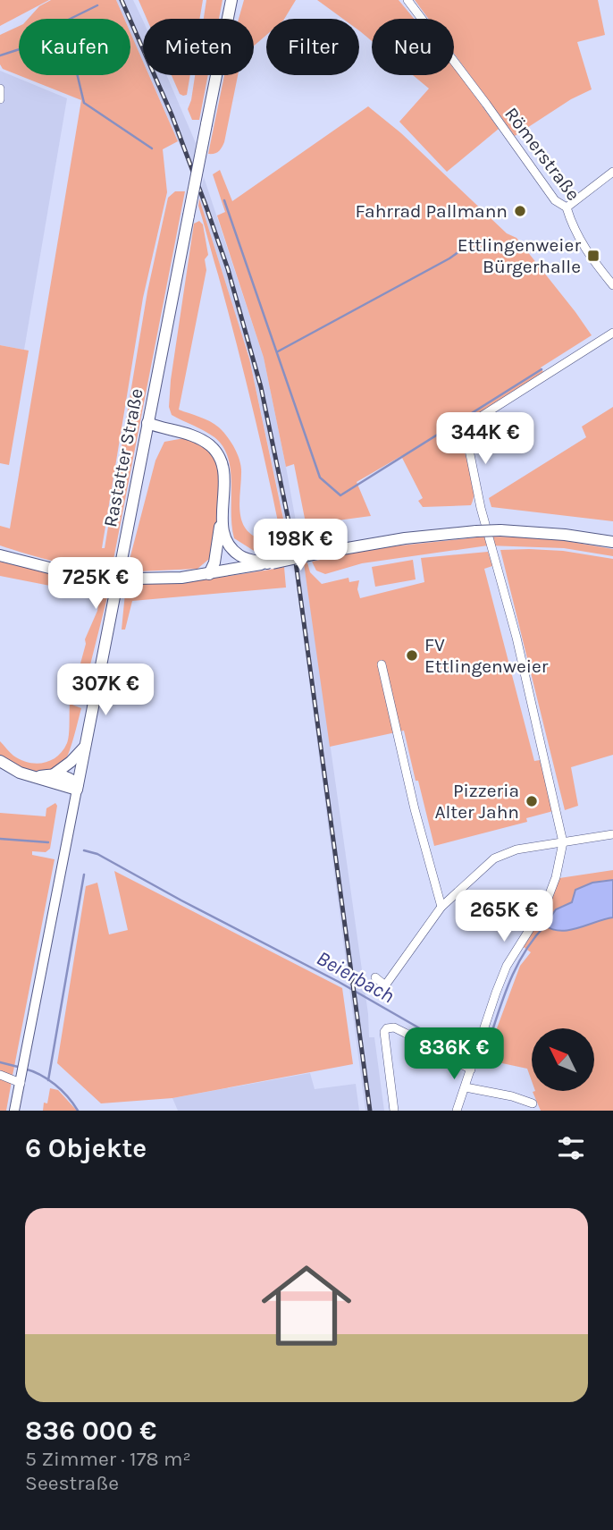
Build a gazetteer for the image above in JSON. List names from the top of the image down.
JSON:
{
  "streets": {
    "main road": ["Rastatter Straße"],
    "street": ["Römerstraße"]
  },
  "water": ["Beierbach"],
  "places": {
    "other": ["Fahrrad Pallmann", "FV Ettlingenweier", "Pizzeria Alter Jahn"],
    "transit": ["Ettlingenweier Bürgerhalle"]
  },
  "north": "top left",
  "page": {
    "chip": [
      "Kaufen",
      "Mieten",
      "Filter",
      "Neu"
    ],
    "price": [
      "344K €",
      "198K €",
      "725K €",
      "307K €",
      "265K €",
      "836K €"
    ],
    "heading": "6 Objekte",
    "list": [
      {
        "name": "836 000 €",
        "note": "5 Zimmer · 178 m² · Seestraße"
      }
    ]
  }
}
